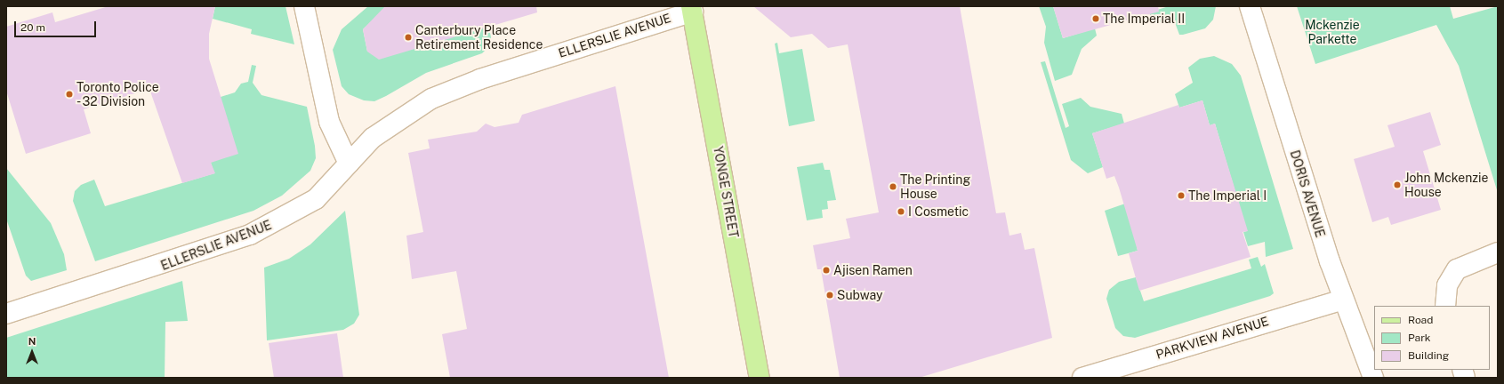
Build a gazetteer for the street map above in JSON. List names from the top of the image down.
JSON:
{
  "streets": {
    "main road": ["YONGE STREET"],
    "street": ["ELLERSLIE AVENUE", "DORIS AVENUE", "PARKVIEW AVENUE"]
  },
  "crossings": [
    ["ELLERSLIE AVENUE", "YONGE STREET"],
    ["DORIS AVENUE", "PARKVIEW AVENUE"]
  ],
  "parks": ["Mckenzie Parkette"],
  "places": [
    "The Imperial II",
    "Canterbury Place Retirement Residence",
    "Toronto Police - 32 Division",
    "John Mckenzie House",
    "The Printing House",
    "The Imperial I",
    "I Cosmetic",
    "Ajisen Ramen",
    "Subway"
  ],
  "legend": ["Road", "Park", "Building"],
  "scale_bar": "20 m",
  "north": "top"
}
